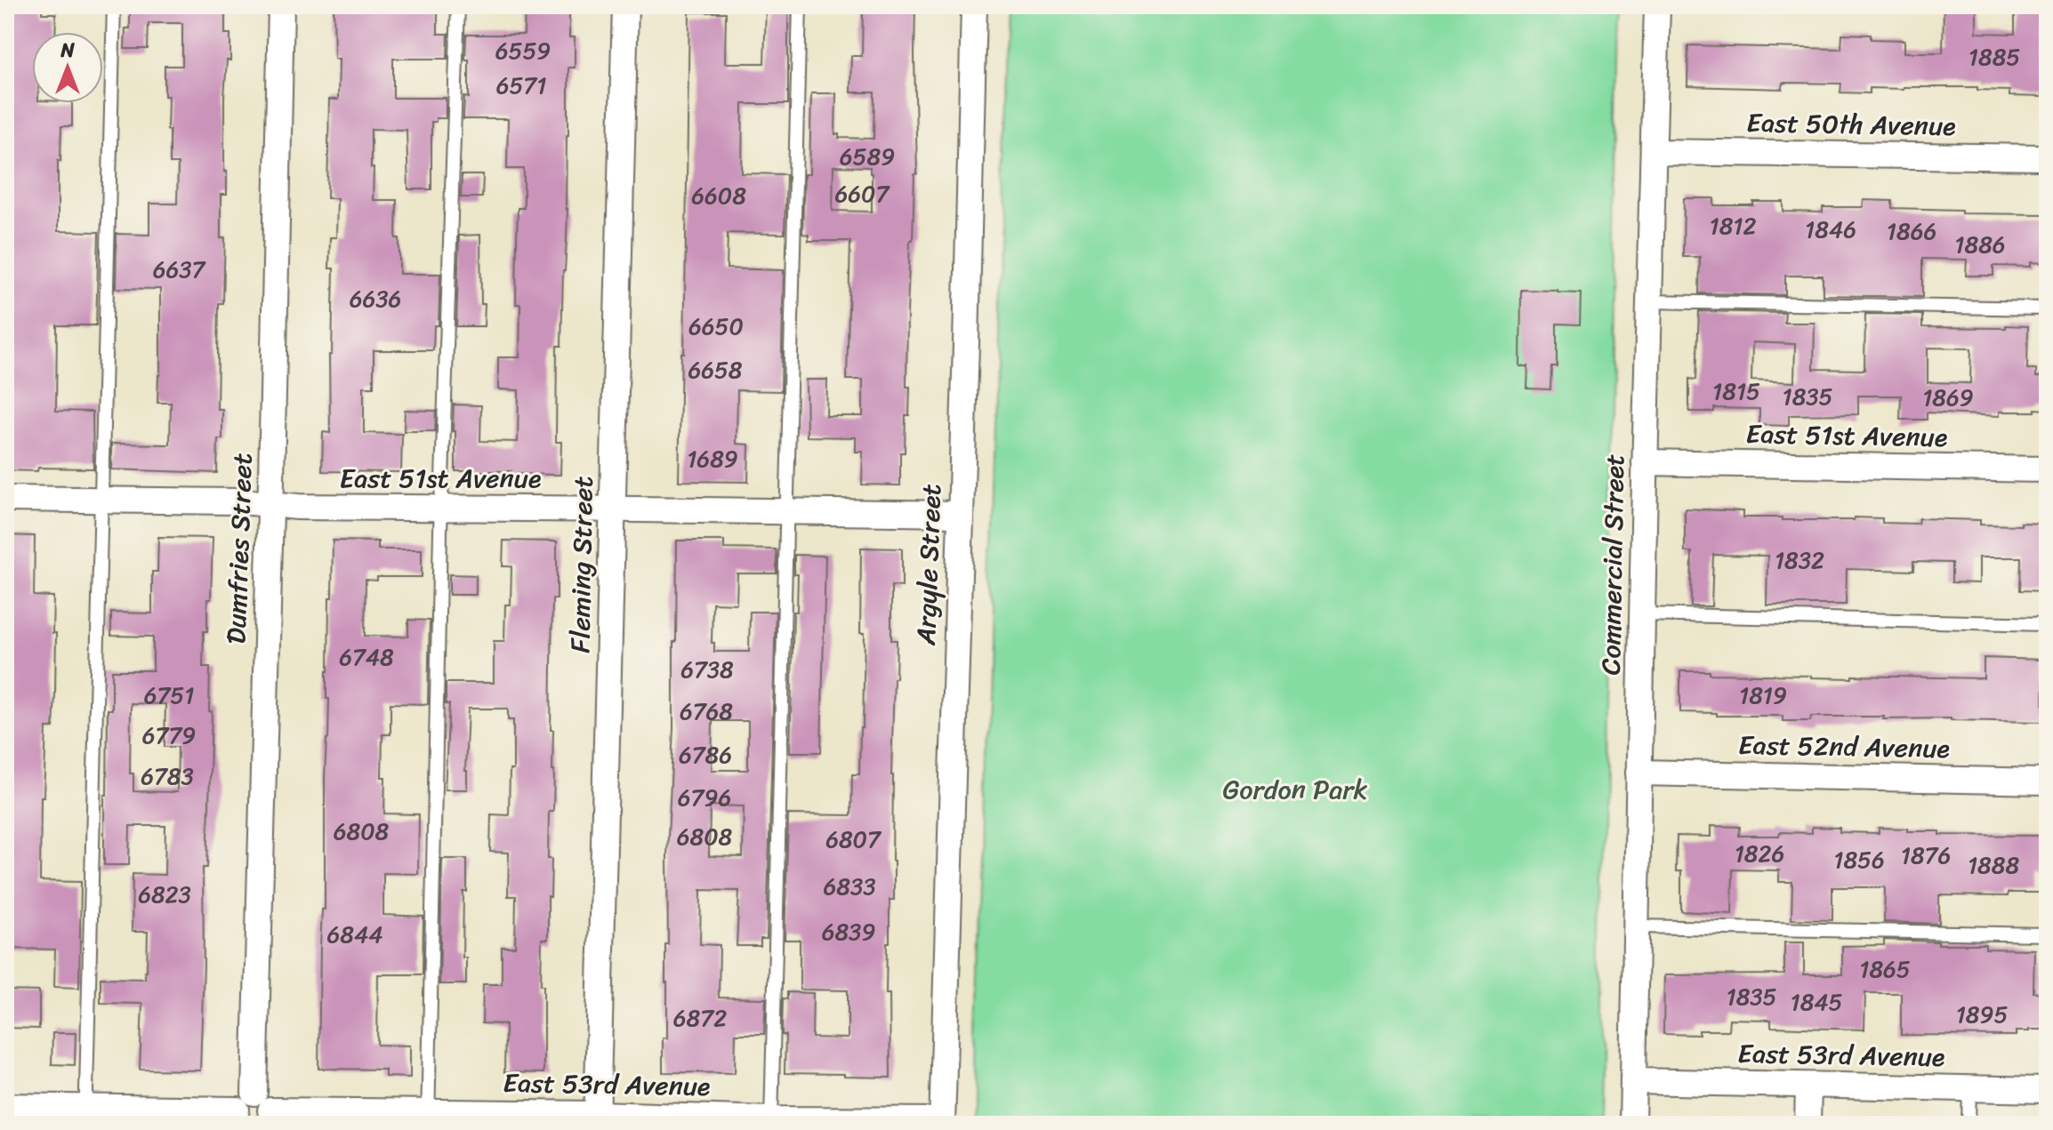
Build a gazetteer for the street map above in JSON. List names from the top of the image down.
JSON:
{
  "streets": {
    "street": [
      "East 50th Avenue",
      "East 51st Avenue",
      "Dumfries Street",
      "Fleming Street",
      "Argyle Street",
      "Commercial Street",
      "East 52nd Avenue",
      "East 53rd Avenue"
    ]
  },
  "crossings": [
    ["East 50th Avenue", "Commercial Street"],
    ["East 51st Avenue", "Dumfries Street"],
    ["East 51st Avenue", "Fleming Street"],
    ["East 51st Avenue", "Argyle Street"],
    ["East 51st Avenue", "Commercial Street"],
    ["Dumfries Street", "East 53rd Avenue"],
    ["Fleming Street", "East 53rd Avenue"],
    ["Argyle Street", "East 53rd Avenue"],
    ["Commercial Street", "East 52nd Avenue"],
    ["Commercial Street", "East 53rd Avenue"]
  ],
  "parks": ["Gordon Park"],
  "house_numbers": [
    "6559",
    "1885",
    "6571",
    "6589",
    "6607",
    "6608",
    "1812",
    "1846",
    "1866",
    "1886",
    "6637",
    "6636",
    "6650",
    "6658",
    "1815",
    "1835",
    "1869",
    "1689",
    "1832",
    "6748",
    "6738",
    "6751",
    "1819",
    "6768",
    "6779",
    "6786",
    "6783",
    "6796",
    "6808",
    "6808",
    "6807",
    "1826",
    "1876",
    "1856",
    "1888",
    "6833",
    "6823",
    "6839",
    "6844",
    "1865",
    "1835",
    "1845",
    "1895",
    "6872"
  ],
  "north": "top"
}
